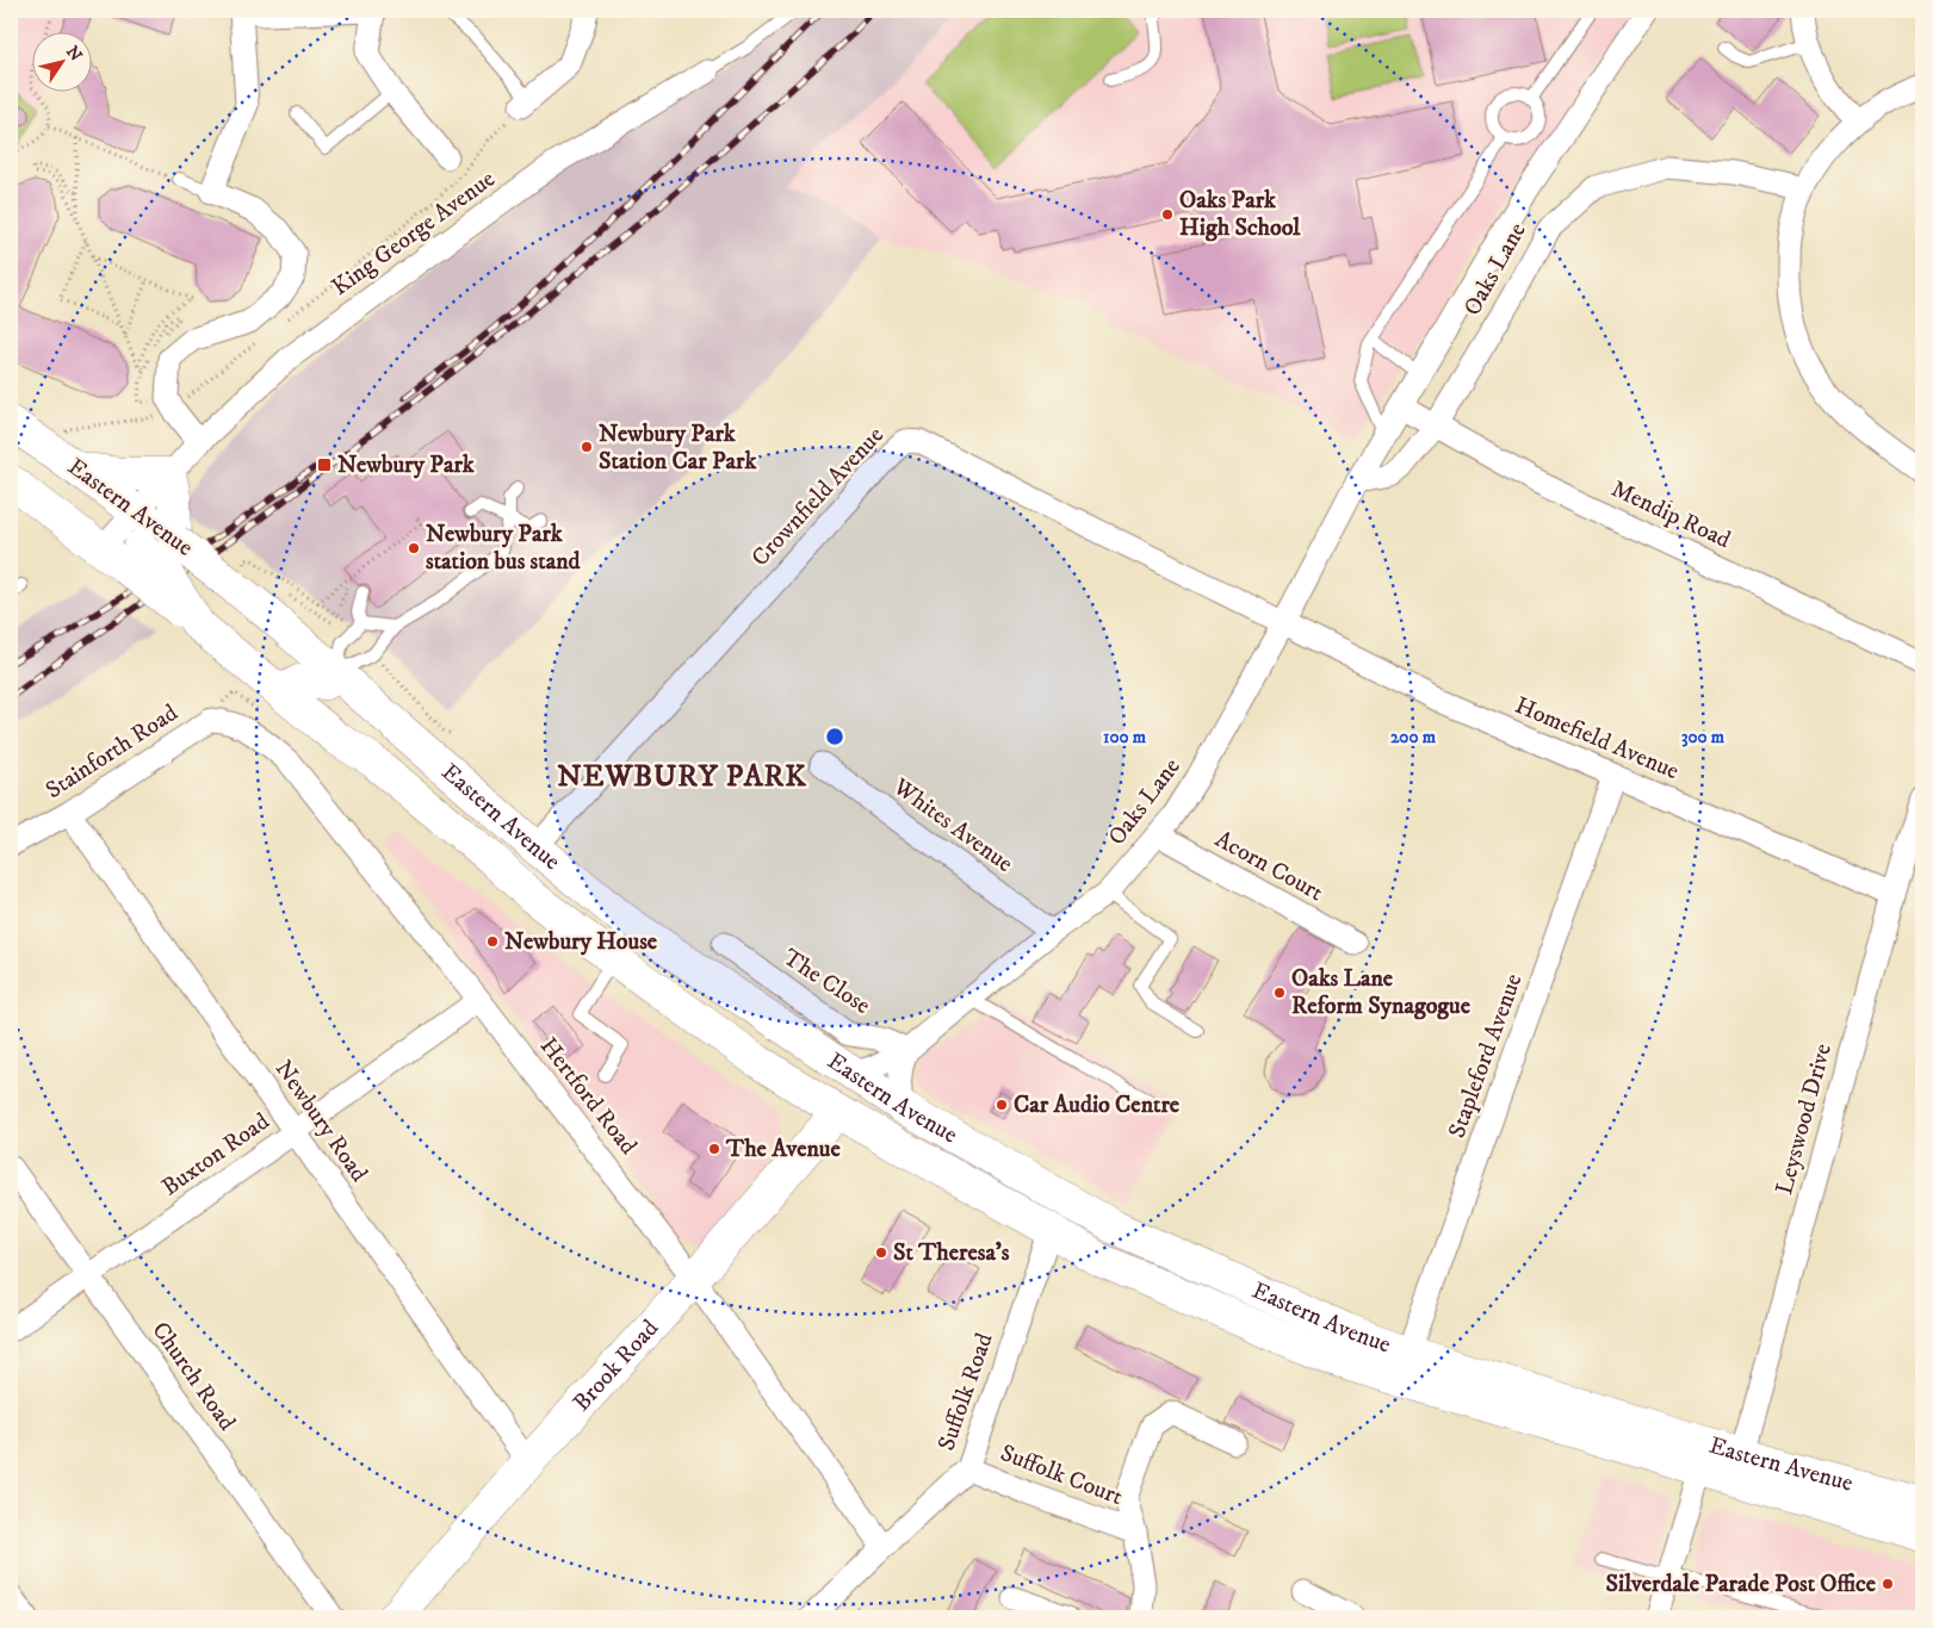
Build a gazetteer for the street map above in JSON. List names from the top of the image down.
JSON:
{
  "streets": {
    "main road": ["Eastern Avenue", "Brook Road"],
    "street": [
      "King George Avenue",
      "Oaks Lane",
      "Crownfield Avenue",
      "Mendip Road",
      "Homefield Avenue",
      "Stainforth Road",
      "Whites Avenue",
      "Acorn Court",
      "The Close",
      "Stapleford Avenue",
      "Hertford Road",
      "Leyswood Drive",
      "Newbury Road",
      "Buxton Road",
      "Church Road",
      "Suffolk Road",
      "Suffolk Court"
    ]
  },
  "crossings": [
    ["King George Avenue", "Eastern Avenue"],
    ["Oaks Lane", "Crownfield Avenue"],
    ["Oaks Lane", "Eastern Avenue"],
    ["Oaks Lane", "Mendip Road"],
    ["Oaks Lane", "Homefield Avenue"],
    ["Oaks Lane", "Whites Avenue"],
    ["Oaks Lane", "Acorn Court"],
    ["Oaks Lane", "The Close"],
    ["Crownfield Avenue", "Eastern Avenue"],
    ["Crownfield Avenue", "Homefield Avenue"],
    ["Eastern Avenue", "Stapleford Avenue"],
    ["Eastern Avenue", "Leyswood Drive"],
    ["Eastern Avenue", "Brook Road"],
    ["Eastern Avenue", "Suffolk Road"],
    ["Homefield Avenue", "Stapleford Avenue"],
    ["Homefield Avenue", "Leyswood Drive"],
    ["Stainforth Road", "Hertford Road"],
    ["Stainforth Road", "Newbury Road"],
    ["Hertford Road", "Buxton Road"],
    ["Hertford Road", "Brook Road"],
    ["Hertford Road", "Suffolk Road"],
    ["Newbury Road", "Buxton Road"],
    ["Newbury Road", "Brook Road"],
    ["Buxton Road", "Church Road"],
    ["Suffolk Road", "Suffolk Court"]
  ],
  "districts": ["NEWBURY PARK"],
  "places": {
    "other": [
      "Oaks Park High School",
      "Newbury Park Station Car Park",
      "Newbury Park station bus stand",
      "Newbury House",
      "Oaks Lane Reform Synagogue",
      "Car Audio Centre",
      "The Avenue",
      "St Theresa's",
      "Silverdale Parade Post Office"
    ],
    "transit": ["Newbury Park"]
  },
  "north": "top right",
  "rings": ["100 m", "200 m", "300 m"]
}
